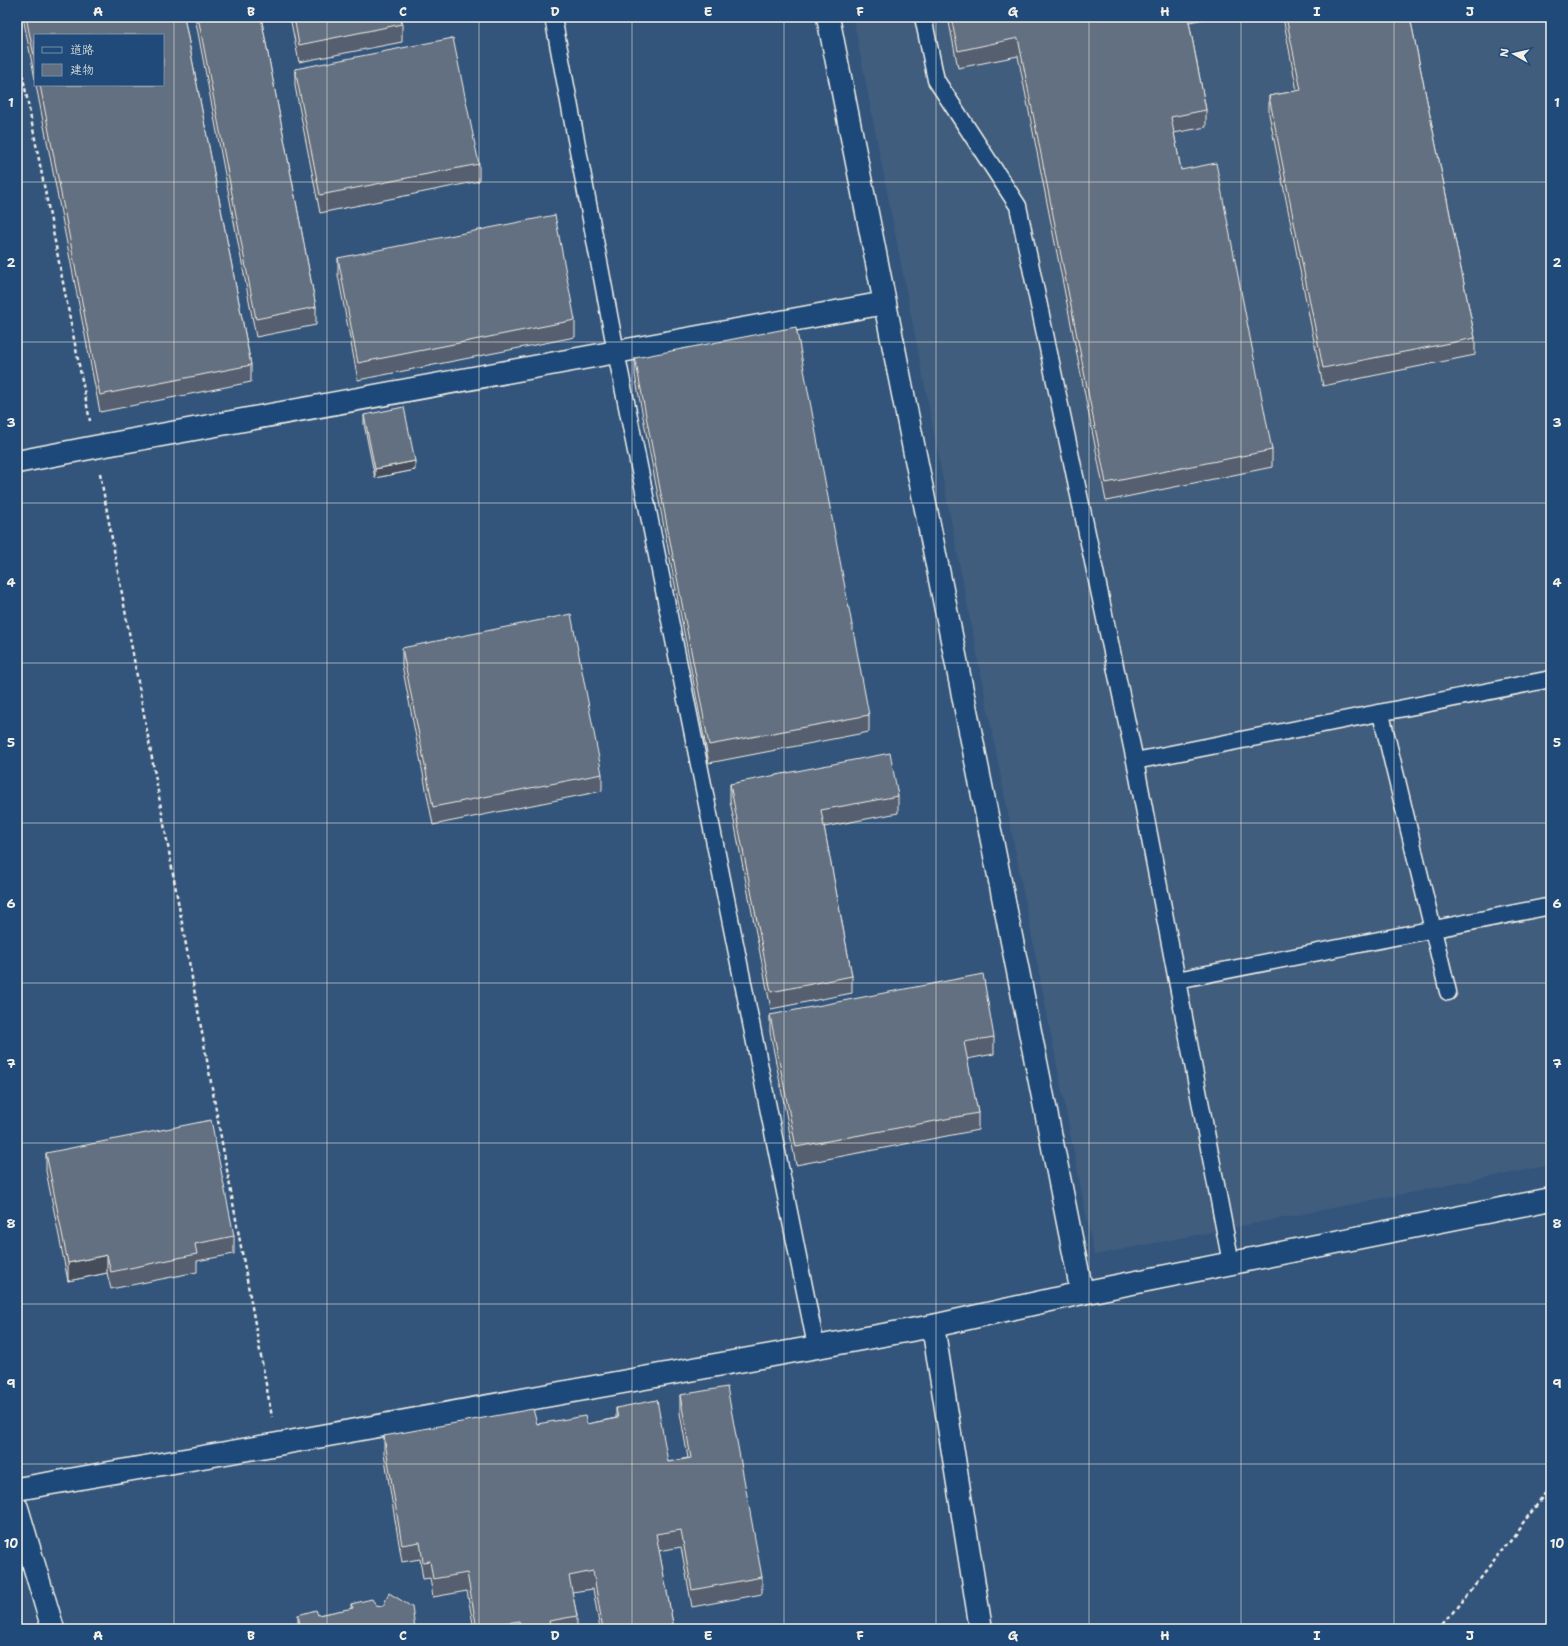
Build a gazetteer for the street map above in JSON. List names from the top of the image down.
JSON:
{
  "legend": ["道路", "建物"],
  "north": "left",
  "grid": {
    "columns": [
      "A",
      "B",
      "C",
      "D",
      "E",
      "F",
      "G",
      "H",
      "I",
      "J"
    ],
    "rows": [
      "1",
      "2",
      "3",
      "4",
      "5",
      "6",
      "7",
      "8",
      "9",
      "10"
    ]
  }
}
